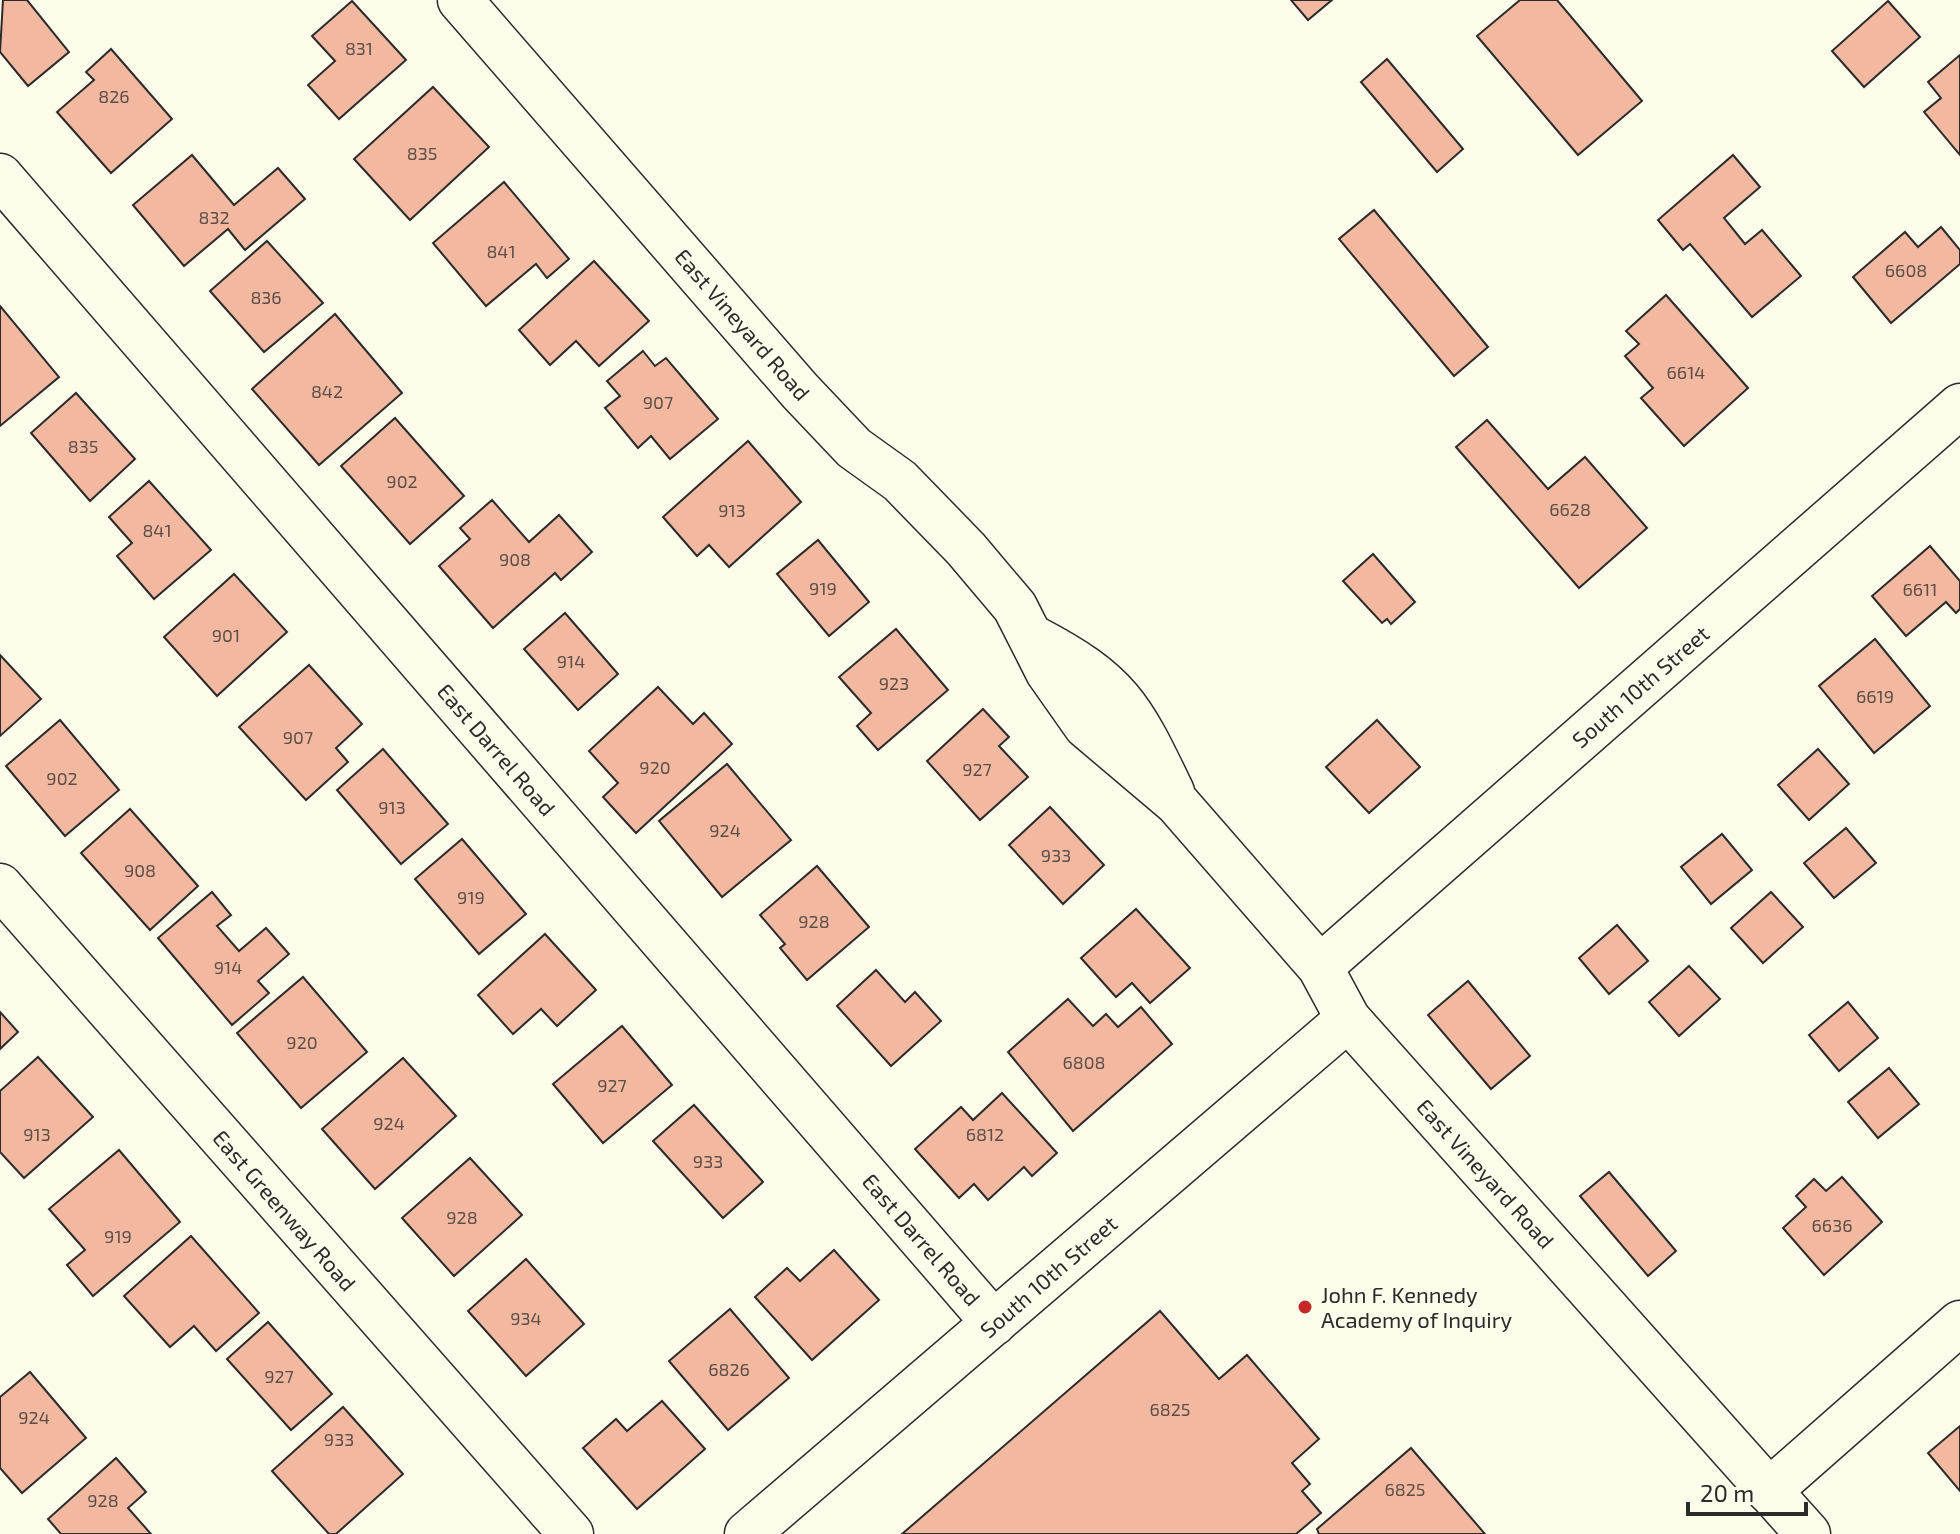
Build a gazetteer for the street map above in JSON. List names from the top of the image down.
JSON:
{
  "streets": {
    "street": [
      "East Vineyard Road",
      "South 10th Street",
      "East Darrel Road",
      "East Greenway Road"
    ]
  },
  "crossings": [
    ["East Vineyard Road", "South 10th Street"],
    ["South 10th Street", "East Darrel Road"]
  ],
  "places": ["John F. Kennedy Academy of Inquiry"],
  "house_numbers": [
    "831",
    "826",
    "835",
    "832",
    "841",
    "6608",
    "836",
    "6614",
    "842",
    "907",
    "835",
    "902",
    "6628",
    "913",
    "841",
    "908",
    "919",
    "6611",
    "901",
    "914",
    "923",
    "6619",
    "907",
    "920",
    "927",
    "902",
    "913",
    "924",
    "933",
    "908",
    "919",
    "928",
    "914",
    "920",
    "6808",
    "927",
    "924",
    "913",
    "6812",
    "933",
    "928",
    "6636",
    "919",
    "934",
    "6826",
    "927",
    "6825",
    "924",
    "933",
    "6825",
    "928"
  ],
  "scale_bar": "20 m"
}
